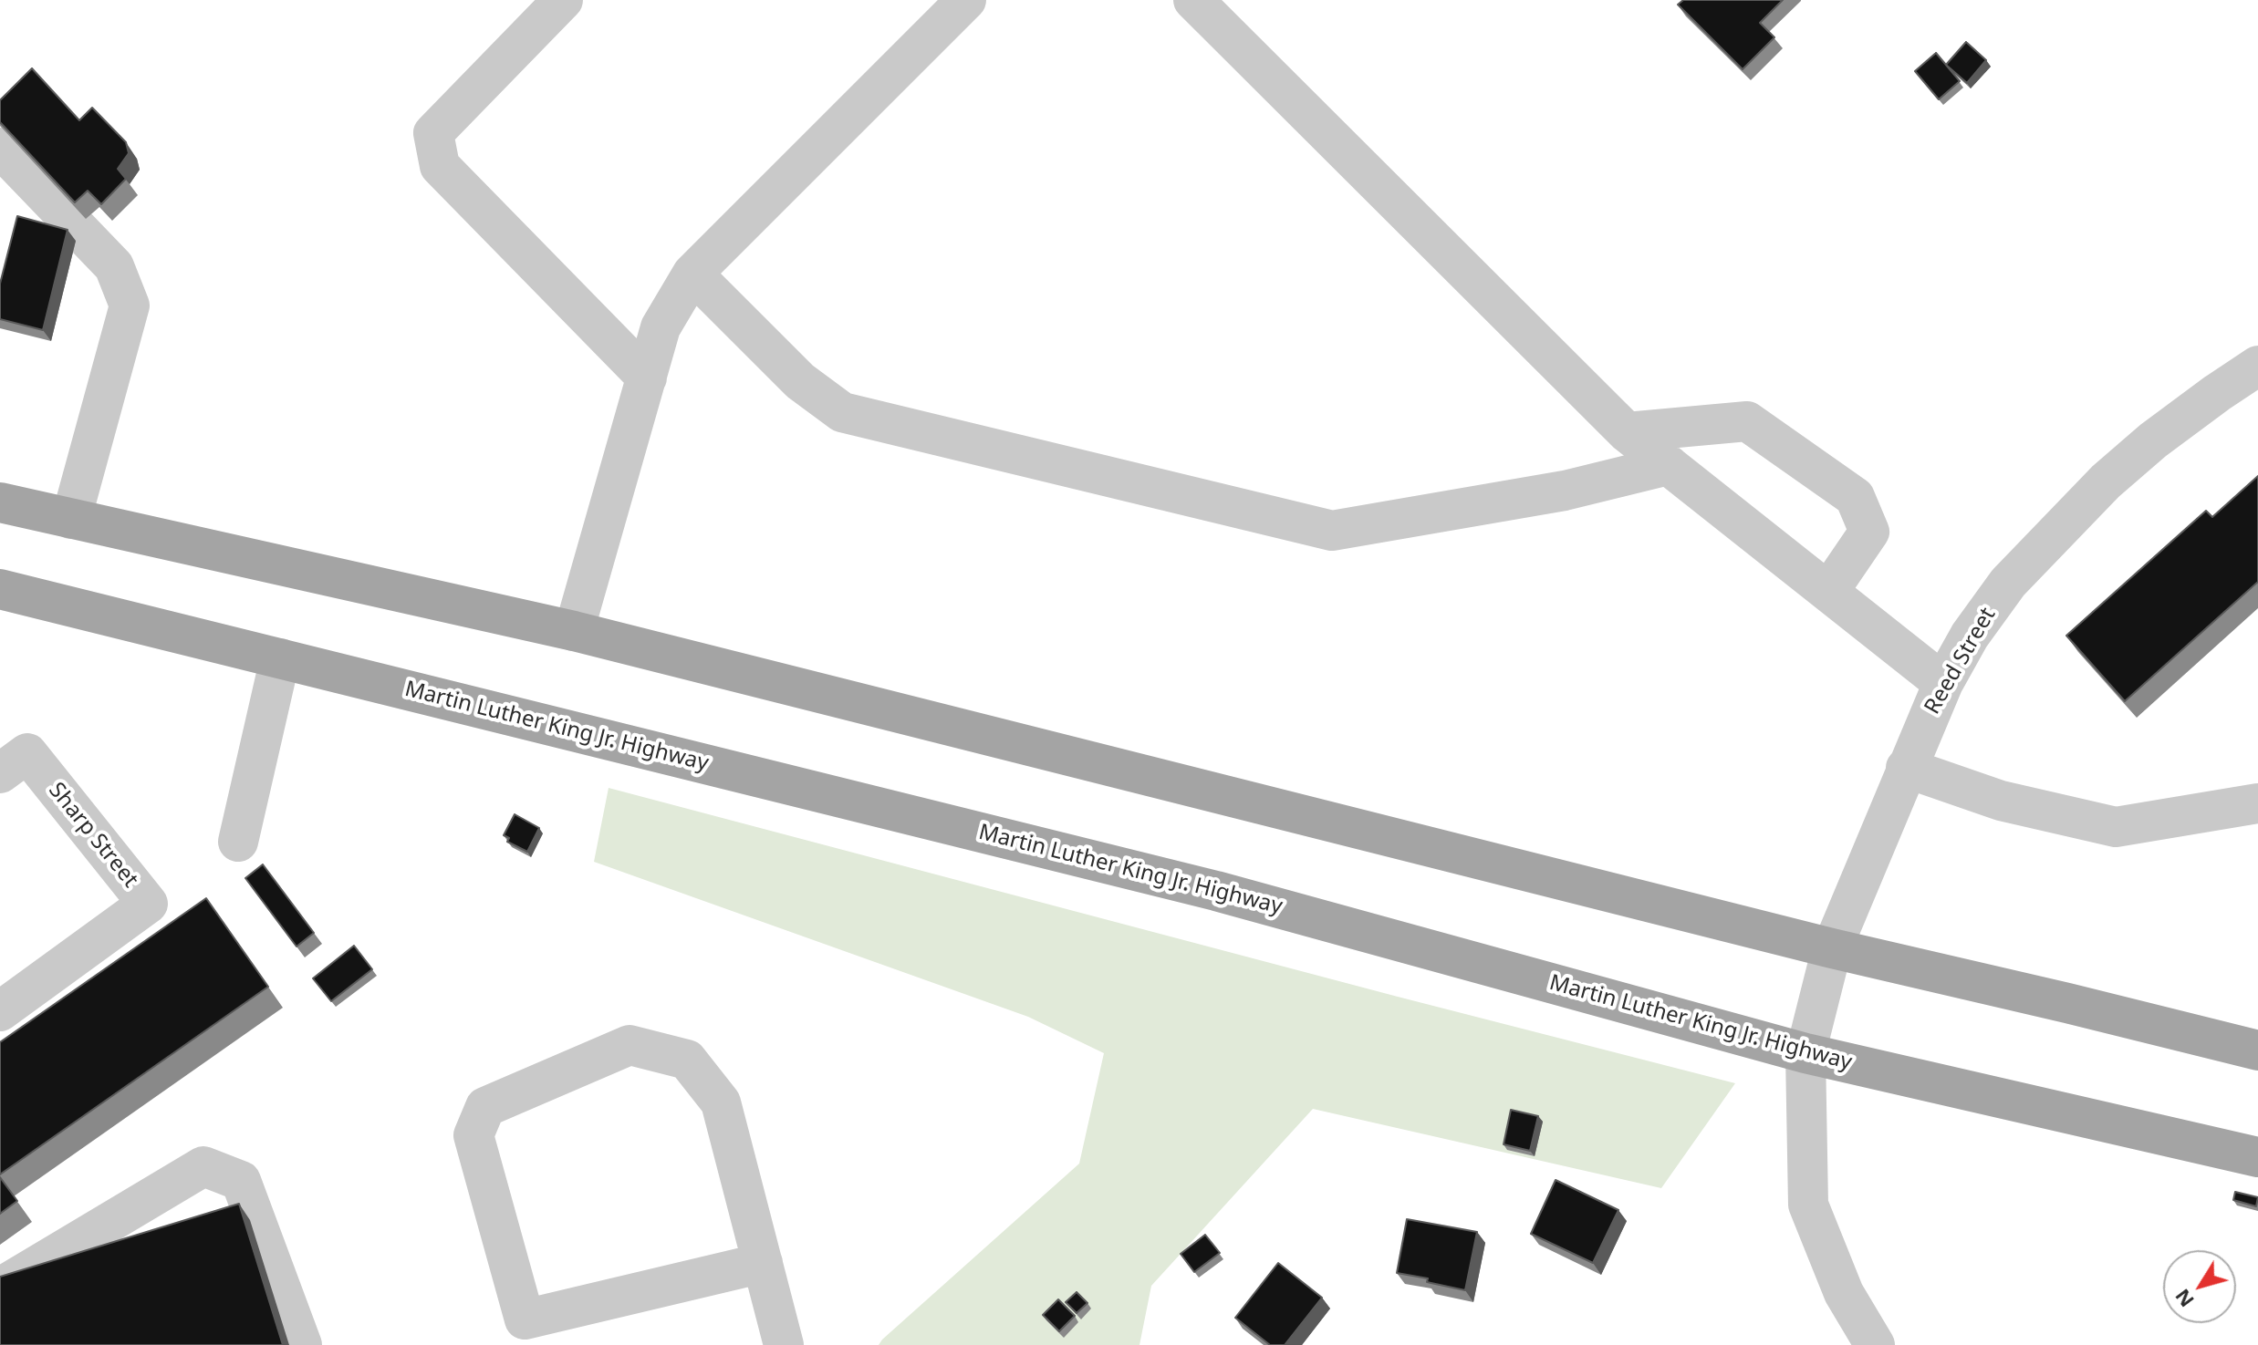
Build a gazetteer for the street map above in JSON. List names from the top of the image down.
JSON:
{
  "streets": {
    "main road": ["Martin Luther King Jr. Highway"],
    "street": ["Reed Street", "Sharp Street"]
  },
  "crossings": [
    ["Reed Street", "Martin Luther King Jr. Highway"]
  ],
  "north": "bottom left"
}
